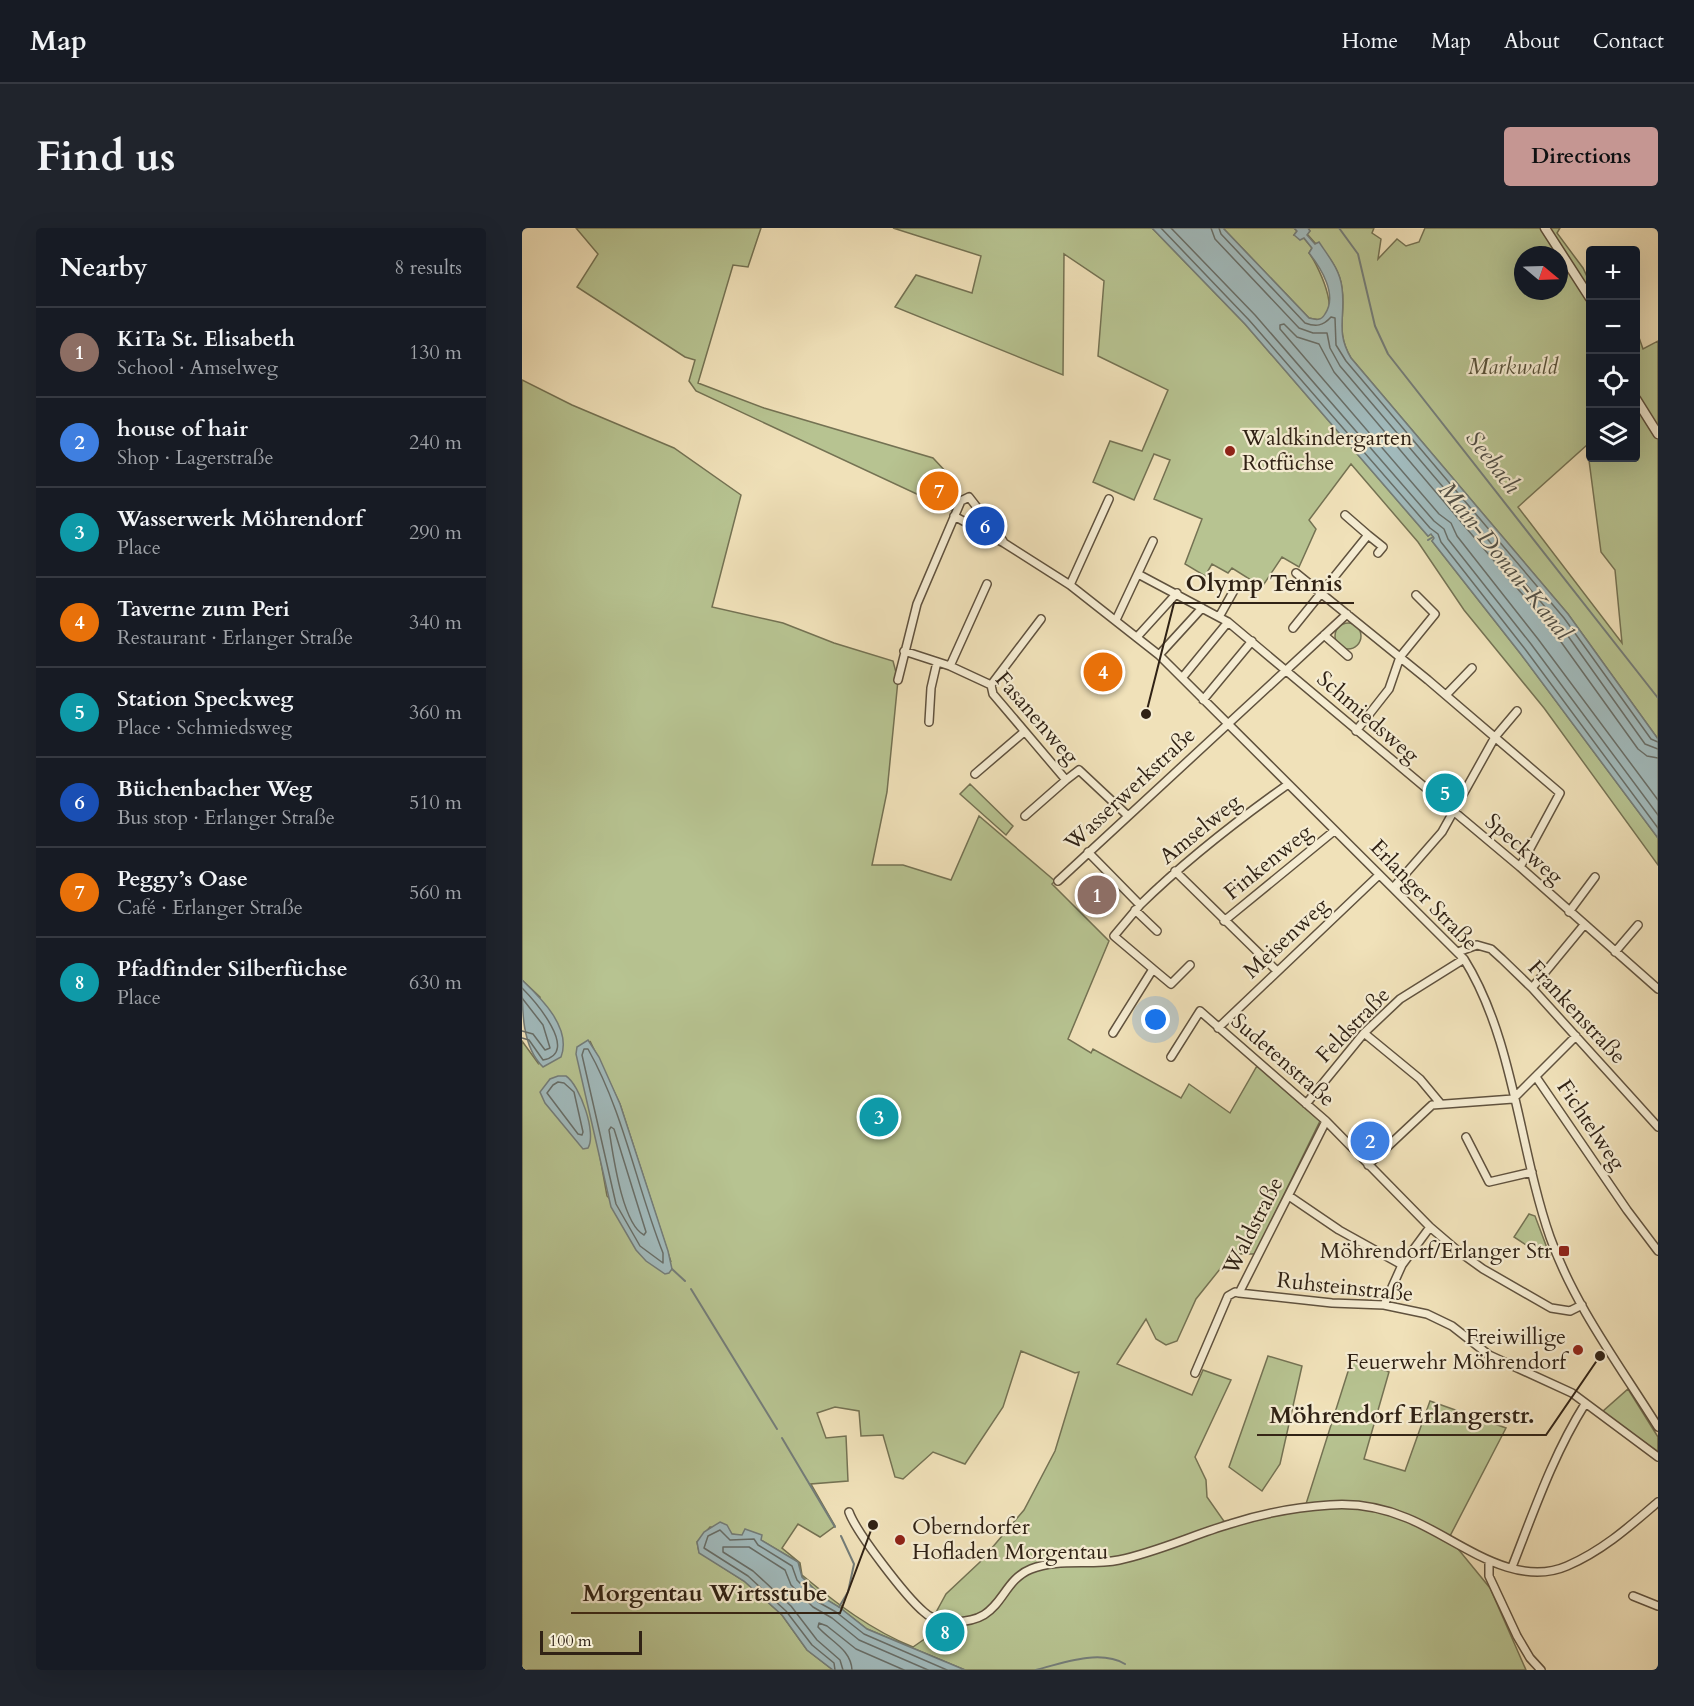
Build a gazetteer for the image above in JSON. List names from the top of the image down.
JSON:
{
  "streets": {
    "street": [
      "Schmiedsweg",
      "Fasanenweg",
      "Wasserwerkstraße",
      "Amselweg",
      "Speckweg",
      "Finkenweg",
      "Erlanger Straße",
      "Meisenweg",
      "Frankenstraße",
      "Feldstraße",
      "Sudetenstraße",
      "Fichtelweg",
      "Waldstraße",
      "Ruhsteinstraße"
    ]
  },
  "crossings": [
    ["Schmiedsweg", "Wasserwerkstraße"],
    ["Schmiedsweg", "Speckweg"],
    ["Fasanenweg", "Wasserwerkstraße"],
    ["Wasserwerkstraße", "Erlanger Straße"],
    ["Amselweg", "Erlanger Straße"],
    ["Finkenweg", "Erlanger Straße"],
    ["Erlanger Straße", "Meisenweg"],
    ["Erlanger Straße", "Frankenstraße"],
    ["Erlanger Straße", "Feldstraße"],
    ["Erlanger Straße", "Sudetenstraße"],
    ["Meisenweg", "Sudetenstraße"],
    ["Feldstraße", "Sudetenstraße"],
    ["Sudetenstraße", "Waldstraße"],
    ["Waldstraße", "Ruhsteinstraße"]
  ],
  "water": ["Seebach", "Main-Donau-Kanal"],
  "parks": ["Markwald"],
  "places": {
    "other": [
      "Waldkindergarten Rotfüchse",
      "Olymp Tennis",
      "Freiwillige Feuerwehr Möhrendorf",
      "Möhrendorf Erlangerstr.",
      "Morgentau Wirtsstube",
      "Oberndorfer Hofladen Morgentau"
    ],
    "transit": ["Möhrendorf/Erlanger Str"]
  },
  "scale_bar": "100 m",
  "north": "right",
  "page": {
    "header": "Map",
    "nav": [
      "Home",
      "Map",
      "About",
      "Contact"
    ],
    "buttons": "Directions",
    "title": "Find us",
    "heading": ["Nearby", "8 results"],
    "map_buttons": ["+", "−"],
    "list": [
      {
        "mark": "1",
        "name": "KiTa St. Elisabeth",
        "note": "School · Amselweg",
        "value": "130 m"
      },
      {
        "mark": "2",
        "name": "house of hair",
        "note": "Shop · Lagerstraße",
        "value": "240 m"
      },
      {
        "mark": "3",
        "name": "Wasserwerk Möhrendorf",
        "note": "Place",
        "value": "290 m"
      },
      {
        "mark": "4",
        "name": "Taverne zum Peri",
        "note": "Restaurant · Erlanger Straße",
        "value": "340 m"
      },
      {
        "mark": "5",
        "name": "Station Speckweg",
        "note": "Place · Schmiedsweg",
        "value": "360 m"
      },
      {
        "mark": "6",
        "name": "Büchenbacher Weg",
        "note": "Bus stop · Erlanger Straße",
        "value": "510 m"
      },
      {
        "mark": "7",
        "name": "Peggy’s Oase",
        "note": "Café · Erlanger Straße",
        "value": "560 m"
      },
      {
        "mark": "8",
        "name": "Pfadfinder Silberfüchse",
        "note": "Place",
        "value": "630 m"
      }
    ],
    "pins": [
      "7",
      "6",
      "4",
      "5",
      "1",
      "3",
      "2",
      "8"
    ],
    "scale": "100 m"
  }
}
